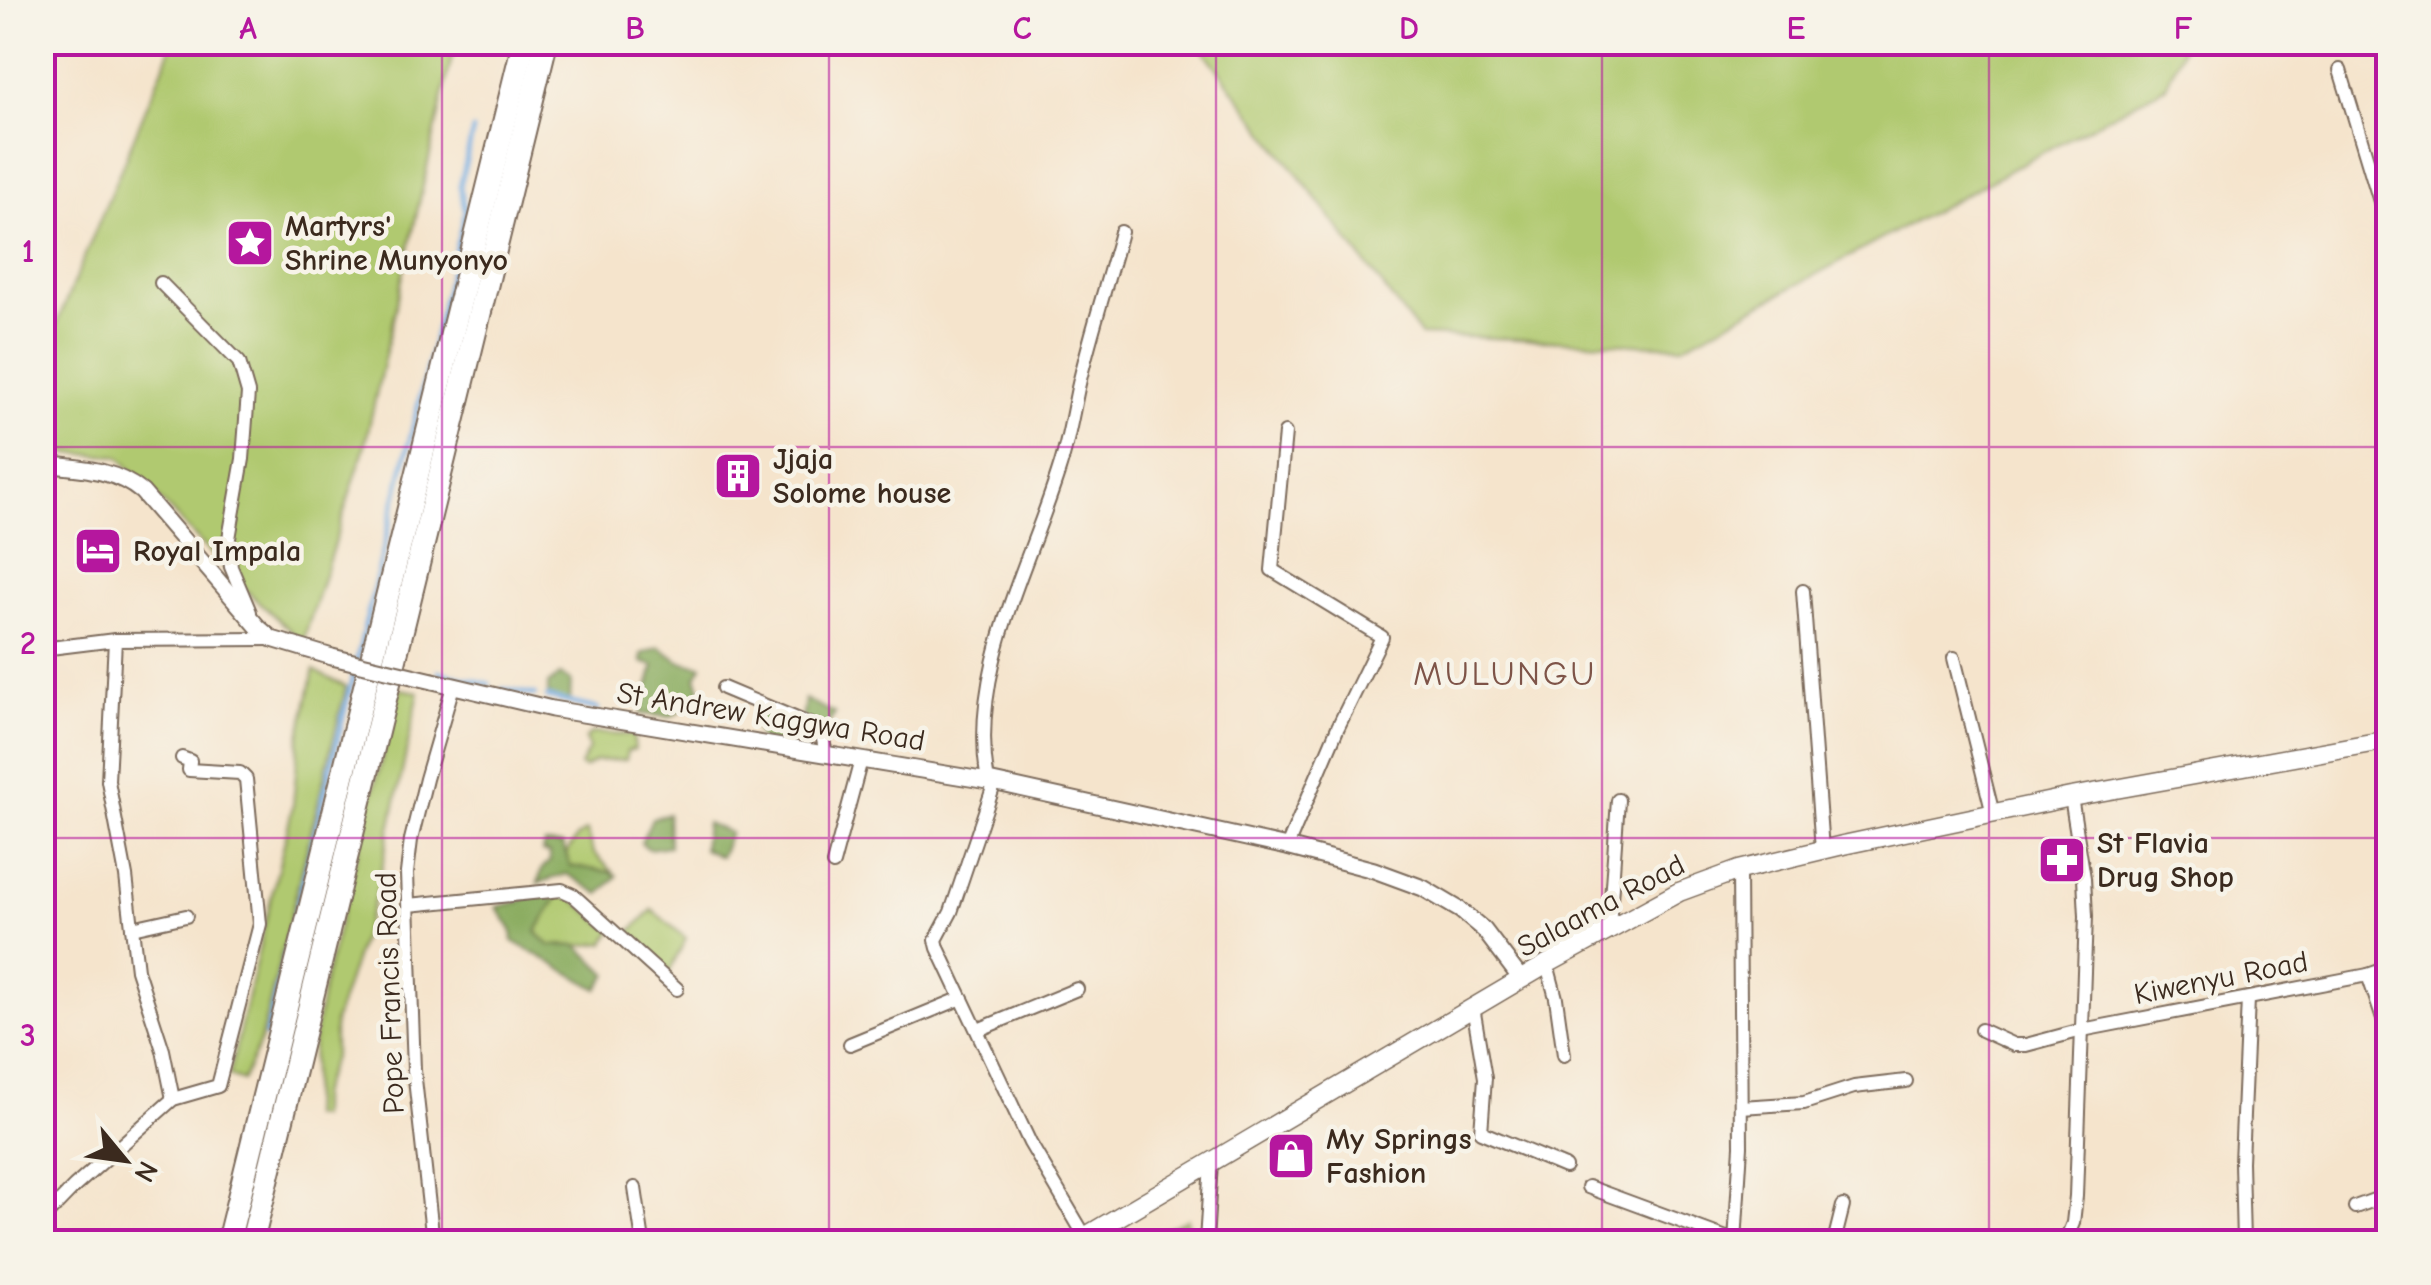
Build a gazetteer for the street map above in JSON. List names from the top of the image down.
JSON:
{
  "streets": {
    "main road": ["Salaama Road"],
    "street": ["St Andrew Kaggwa Road", "Kiwenyu Road", "Pope Francis Road"]
  },
  "crossings": [
    ["St Andrew Kaggwa Road", "Salaama Road"],
    ["St Andrew Kaggwa Road", "Pope Francis Road"]
  ],
  "districts": ["MULUNGU"],
  "places": {
    "place": ["Martyrs' Shrine Munyonyo"],
    "building": ["Jjaja Solome house"],
    "hotel": ["Royal Impala"],
    "pharmacy": ["St Flavia Drug Shop"],
    "shop": ["My Springs Fashion"]
  },
  "north": "bottom right",
  "grid": {
    "columns": [
      "A",
      "B",
      "C",
      "D",
      "E",
      "F"
    ],
    "rows": ["1", "2", "3"]
  }
}
